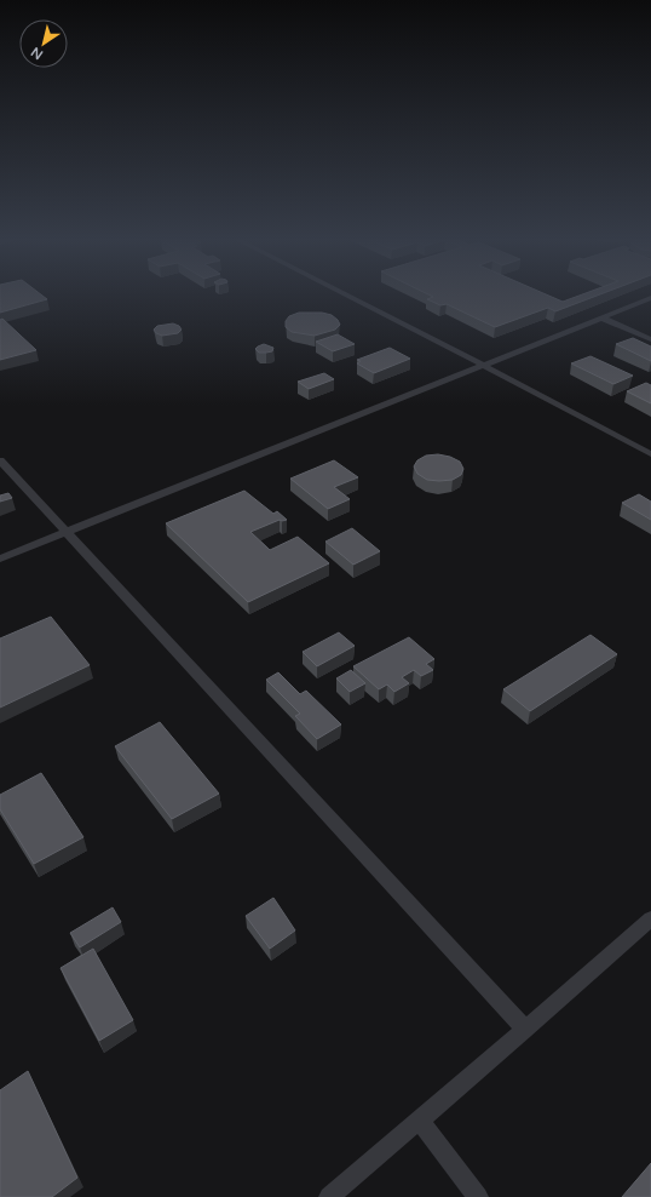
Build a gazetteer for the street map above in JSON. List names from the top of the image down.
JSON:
{
  "north": "bottom left"
}
